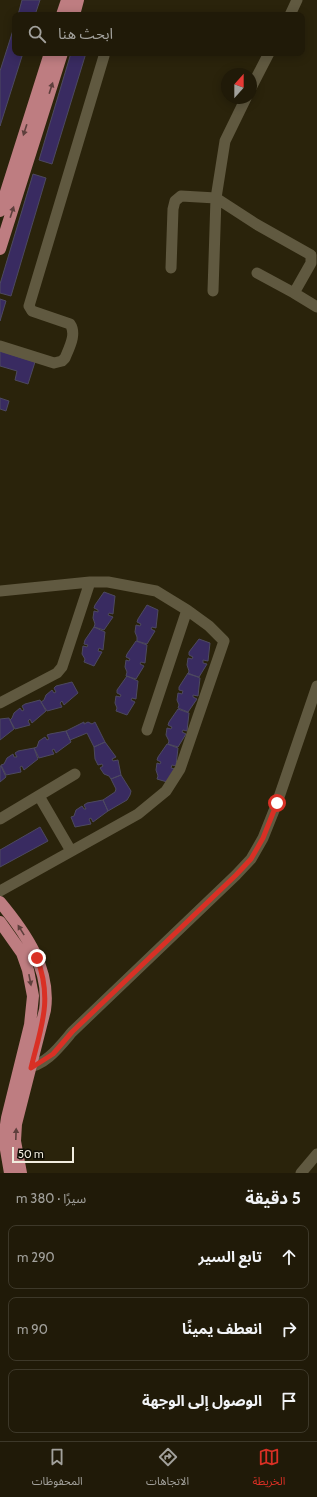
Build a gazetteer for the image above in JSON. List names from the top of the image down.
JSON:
{
  "scale_bar": "50 m",
  "north": "top",
  "page": {
    "search": "ابحث هنا",
    "scale": "50 m",
    "heading": ["5 دقيقة", "سيرًا · 380 m"],
    "list": [
      ["تابع السير", "290 m"],
      ["انعطف يمينًا", "90 m"],
      "الوصول إلى الوجهة"
    ],
    "nav": ["الخريطة", "الاتجاهات", "المحفوظات"]
  }
}
